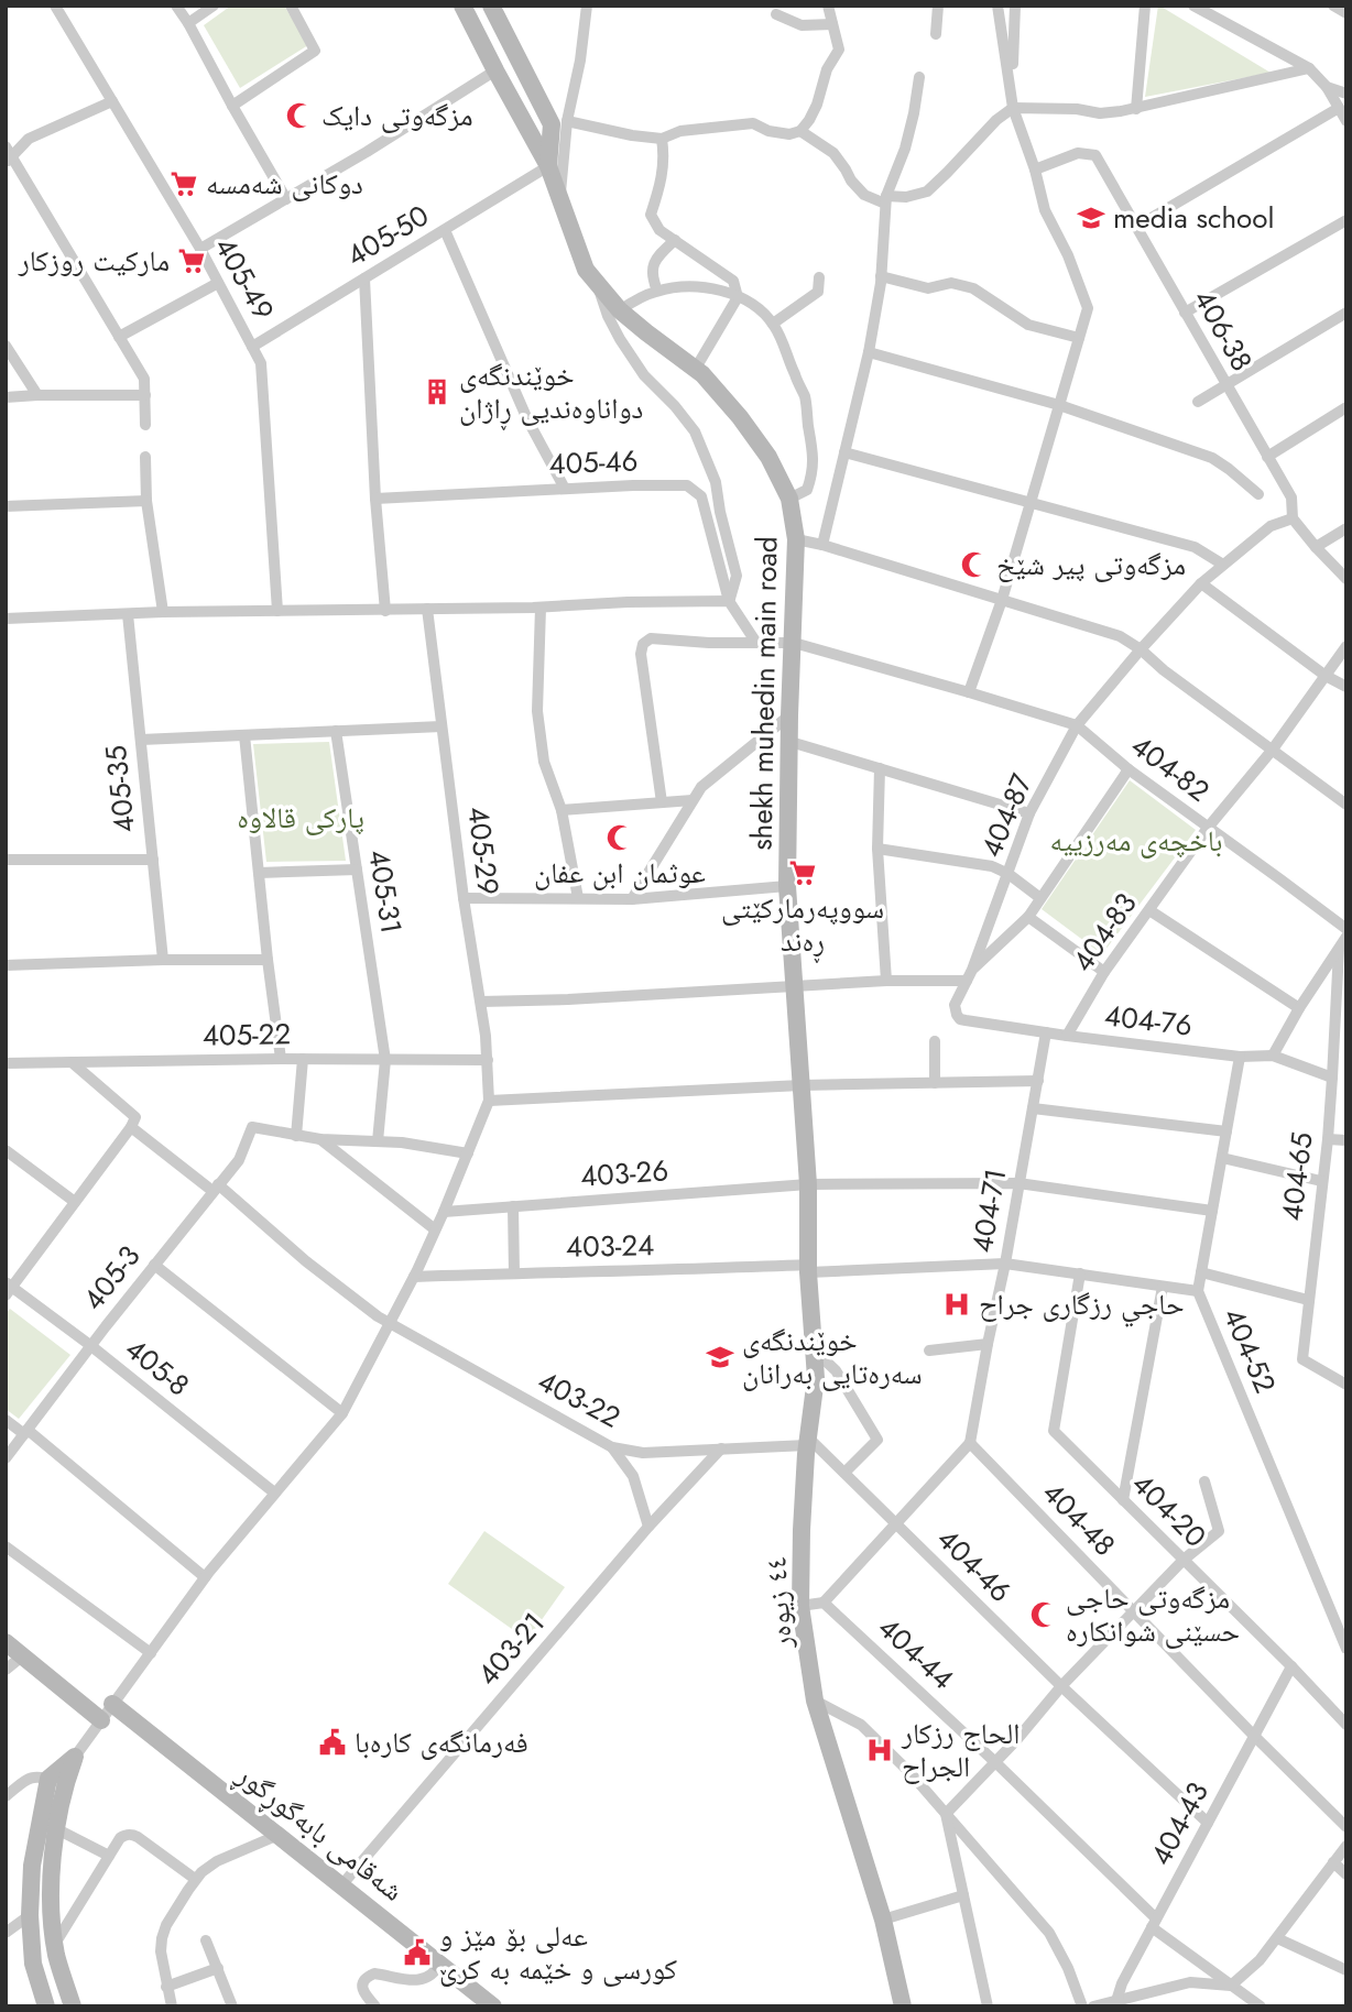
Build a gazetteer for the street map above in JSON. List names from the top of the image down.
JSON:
{
  "streets": {
    "street": [
      "405-50",
      "405-49",
      "406-38",
      "405-46",
      "shekh muhedin main road",
      "404-82",
      "405-35",
      "404-87",
      "405-29",
      "405-31",
      "404-83",
      "404-76",
      "405-22",
      "403-26",
      "404-65",
      "404-71",
      "403-24",
      "405-3",
      "404-52",
      "405-8",
      "403-22",
      "404-20",
      "404-48",
      "404-46",
      "٤٤ زیوەر",
      "403-21",
      "404-44",
      "404-43",
      "شەقامی بابەگوڕگوڕ"
    ]
  },
  "crossings": [
    ["405-50", "405-49"],
    ["405-50", "shekh muhedin main road"],
    ["406-38", "404-87"],
    ["shekh muhedin main road", "٤٤ زیوەر"],
    ["404-82", "404-87"],
    ["404-82", "404-83"],
    ["404-87", "404-76"],
    ["405-29", "405-22"],
    ["405-31", "405-22"],
    ["404-83", "404-76"],
    ["404-76", "404-65"],
    ["404-76", "404-71"],
    ["404-76", "404-52"],
    ["403-26", "404-71"],
    ["403-26", "404-52"],
    ["403-26", "٤٤ زیوەر"],
    ["404-71", "403-24"],
    ["404-71", "404-48"],
    ["403-24", "404-52"],
    ["403-24", "404-20"],
    ["403-24", "٤٤ زیوەر"],
    ["405-3", "405-8"],
    ["405-3", "403-22"],
    ["403-22", "404-46"],
    ["403-22", "٤٤ زیوەر"],
    ["403-22", "403-21"],
    ["404-20", "404-43"],
    ["404-48", "404-43"],
    ["404-46", "٤٤ زیوەر"],
    ["404-46", "404-43"],
    ["403-21", "شەقامی بابەگوڕگوڕ"],
    ["404-44", "404-43"]
  ],
  "parks": ["پارکی قالاوە", "باخچەی مەرزییە"],
  "places": {
    "mosque": [
      "مزگەوتی دایک",
      "مزگەوتی پیر شێخ",
      "عوثمان ابن عفان",
      "مزگەوتی حاجی حسێنی شوانکارە"
    ],
    "supermarket": ["دوکانی شەمسە", "ماركيت روزكار", "سووپەرمارکێتی ڕەند"],
    "school or university": ["media school", "خوێندنگەی سەرەتایی بەرانان"],
    "building": ["خوێندنگەی دواناوەندیی ڕاژان"],
    "hospital": ["حاجي رزگارى جراح", "الحاج رزكار الجراح"],
    "public building": ["فەرمانگەی کارەبا", "عەلی بۆ مێز و کورسی و خێمە بە کرێ"]
  }
}
